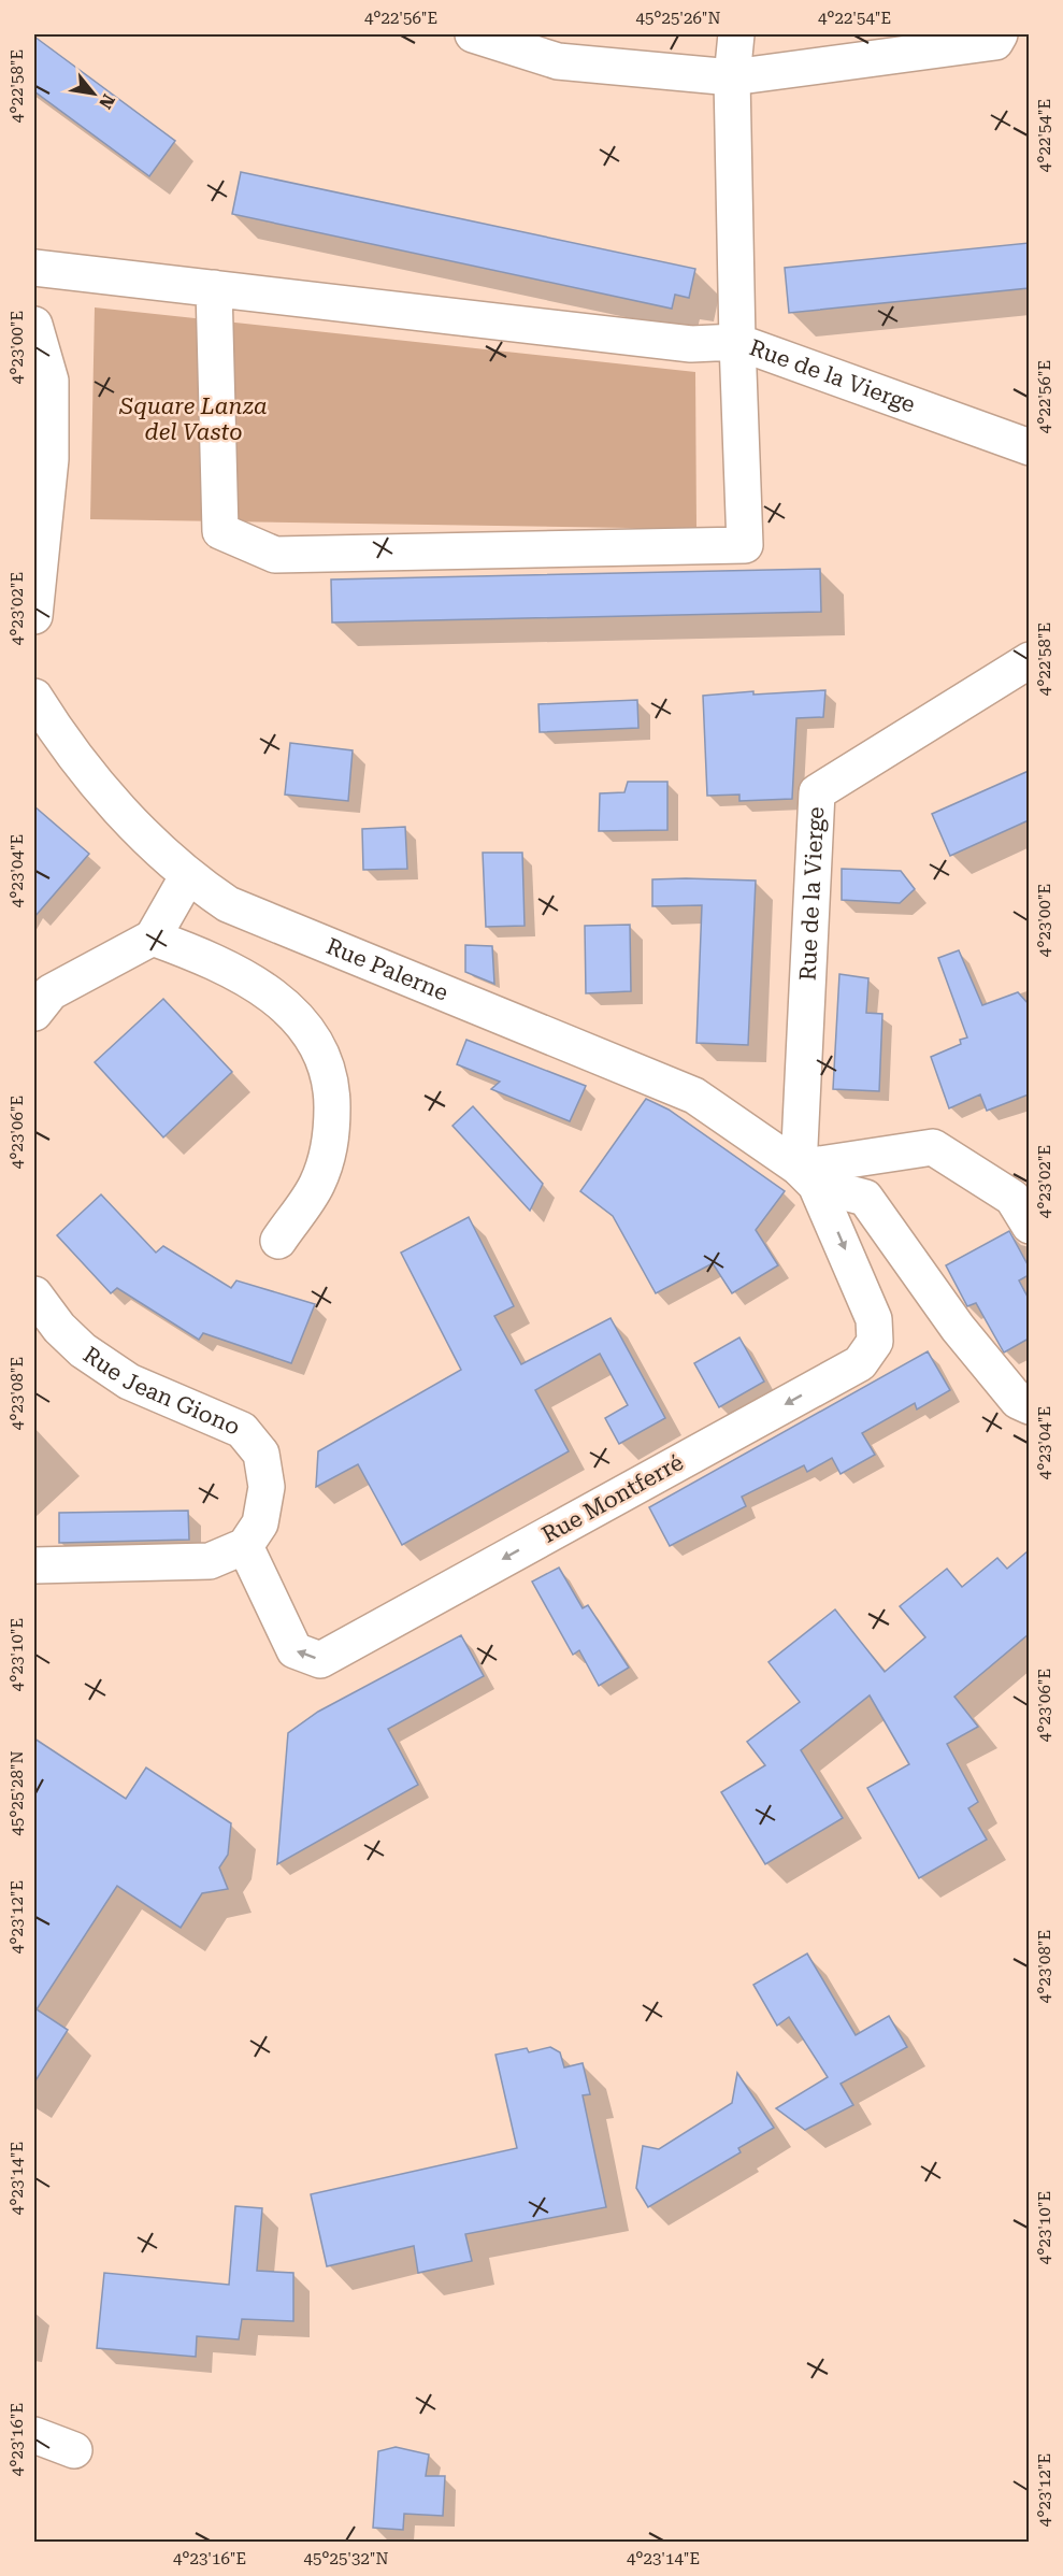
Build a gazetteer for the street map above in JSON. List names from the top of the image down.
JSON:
{
  "streets": {
    "street": [
      "Rue de la Vierge",
      "Rue Palerne",
      "Rue Jean Giono",
      "Rue Montferré"
    ]
  },
  "crossings": [
    ["Rue de la Vierge", "Rue Palerne"],
    ["Rue de la Vierge", "Rue Montferré"],
    ["Rue Palerne", "Rue Montferré"],
    ["Rue Jean Giono", "Rue Montferré"]
  ],
  "parks": ["Square Lanza del Vasto"],
  "north": "bottom right",
  "coordinates": [
    "4°22'56\"E",
    "45°25'26\"N",
    "4°22'54\"E",
    "4°22'58\"E",
    "4°23'00\"E",
    "4°23'02\"E",
    "4°23'04\"E",
    "4°23'06\"E",
    "4°23'08\"E",
    "4°23'10\"E",
    "45°25'28\"N",
    "4°23'12\"E",
    "4°23'14\"E",
    "4°23'16\"E",
    "45°25'32\"N"
  ]
}
